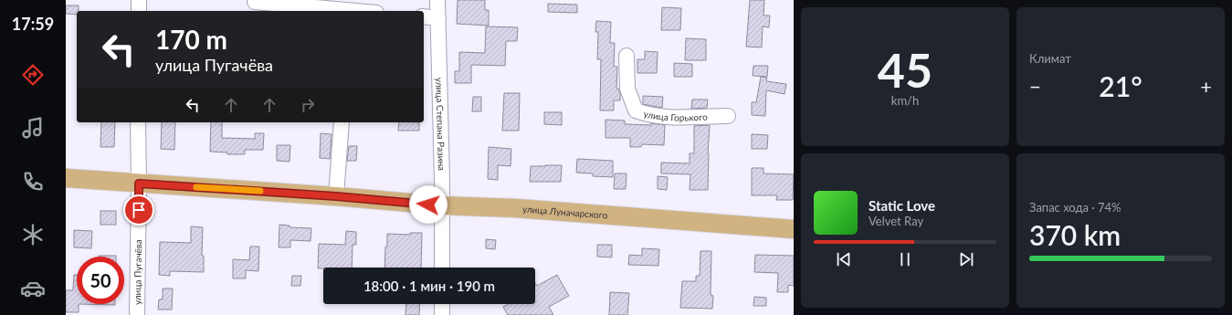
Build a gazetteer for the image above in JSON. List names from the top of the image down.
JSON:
{
  "streets": {
    "main road": ["улица Луначарского"],
    "street": ["улица Горького", "улица Степана Разина", "улица Пугачёва"]
  },
  "crossings": [
    ["улица Степана Разина", "улица Луначарского"],
    ["улица Луначарского", "улица Пугачёва"]
  ],
  "page": {
    "tabs": "17:59",
    "tile": [
      ["45", "km/h"],
      "Климат",
      ["Запас хода · 74%", "370 km"]
    ],
    "turn": ["170 m", "улица Пугачёва"],
    "heat": ["−", "21°", "+"],
    "song": ["Static Love", "Velvet Ray"],
    "limit": "50",
    "trip": "18:00 · 1 мин · 190 m"
  }
}
